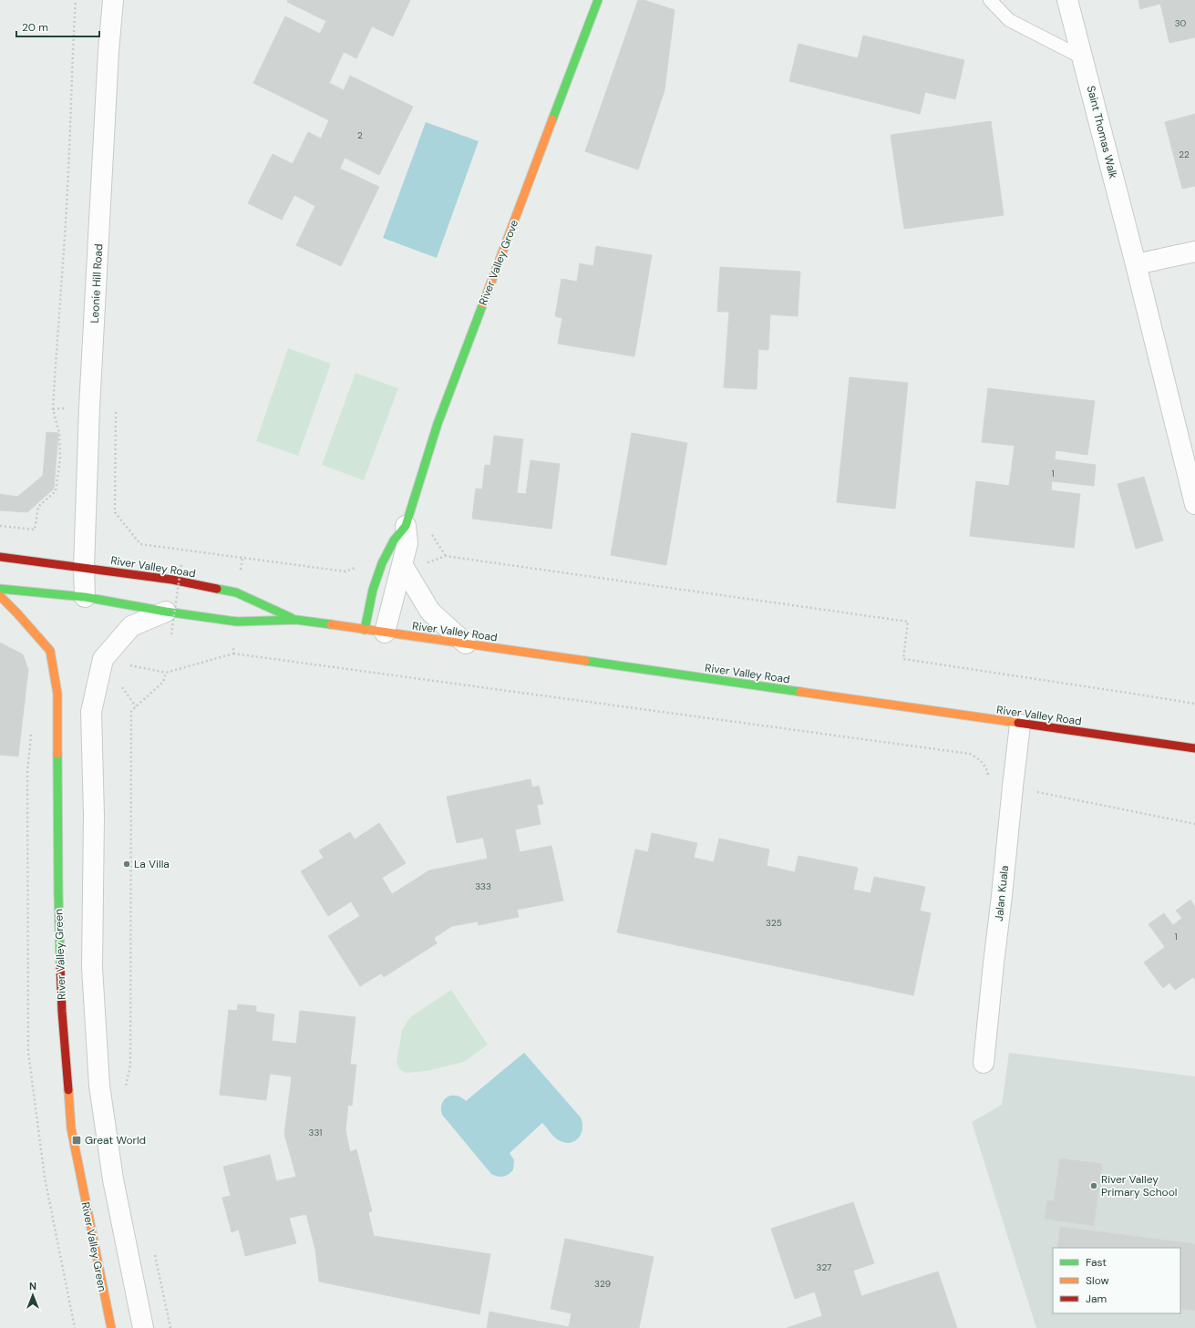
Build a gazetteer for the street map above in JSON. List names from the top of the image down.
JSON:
{
  "streets": {
    "main road": ["River Valley Grove", "River Valley Road", "River Valley Green"],
    "street": ["Saint Thomas Walk", "Leonie Hill Road", "Jalan Kuala"]
  },
  "crossings": [
    ["River Valley Grove", "River Valley Road"],
    ["Leonie Hill Road", "River Valley Road"],
    ["River Valley Road", "Jalan Kuala"]
  ],
  "places": {
    "other": ["La Villa", "River Valley Primary School"],
    "transit": ["Great World"]
  },
  "house_numbers": [
    "30",
    "2",
    "22",
    "1",
    "333",
    "325",
    "1",
    "331",
    "327",
    "329"
  ],
  "legend": ["Fast", "Slow", "Jam"],
  "scale_bar": "20 m",
  "north": "top"
}
